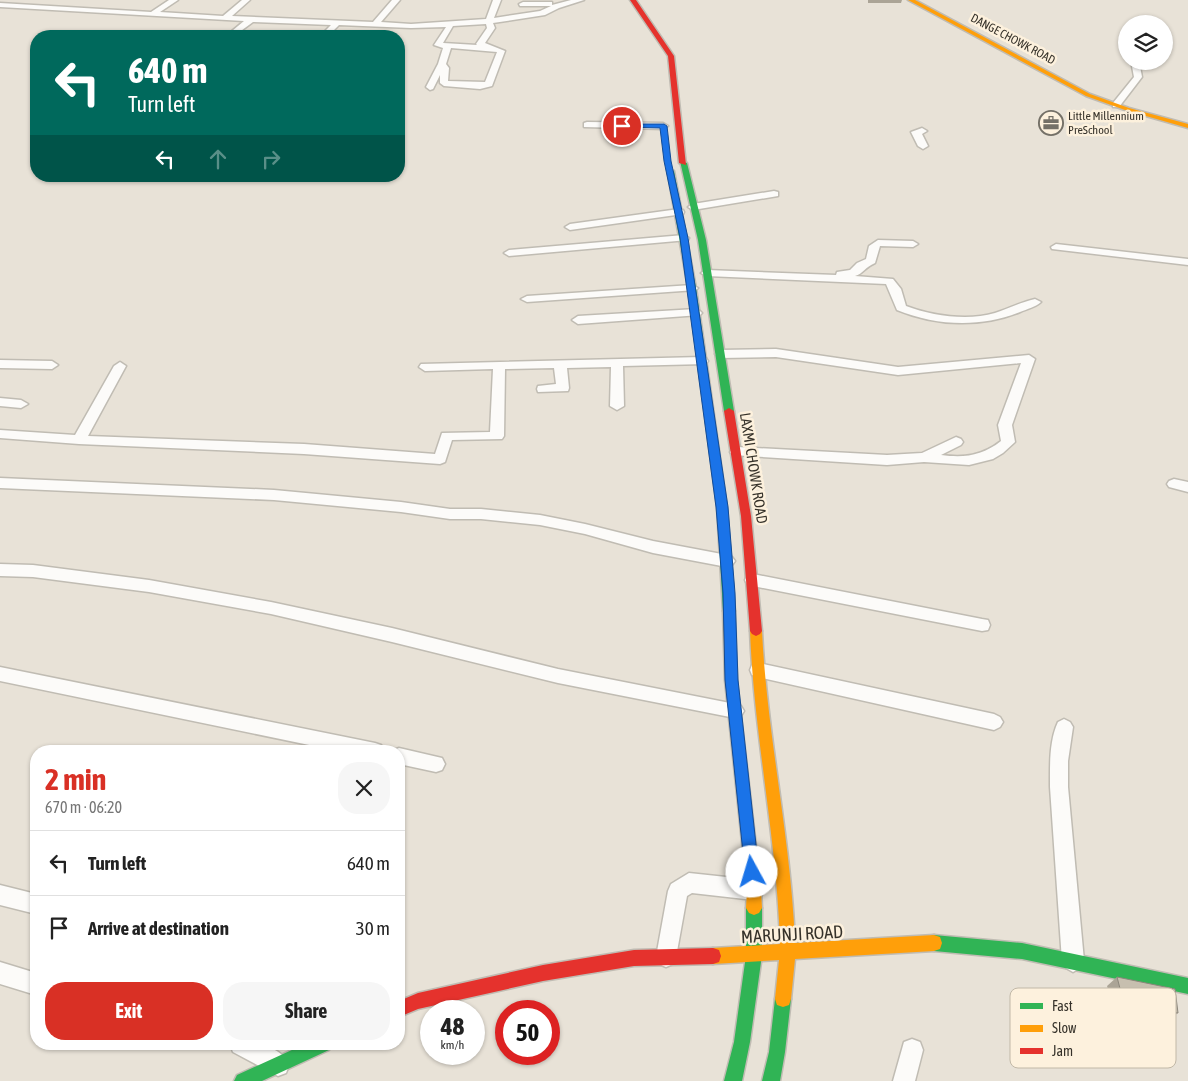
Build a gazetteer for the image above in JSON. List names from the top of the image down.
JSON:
{
  "streets": {
    "main road": ["DANGE CHOWK ROAD", "LAXMI CHOWK ROAD", "MARUNJI ROAD"]
  },
  "crossings": [
    ["LAXMI CHOWK ROAD", "MARUNJI ROAD"]
  ],
  "places": {
    "office": ["Little Millennium PreSchool"]
  },
  "legend": ["Fast", "Slow", "Jam"],
  "page": {
    "turn": ["640 m", "Turn left"],
    "heading": ["2 min", "670 m · 06:20"],
    "list": [
      {
        "name": "Turn left",
        "value": "640 m"
      },
      {
        "name": "Arrive at destination",
        "value": "30 m"
      }
    ],
    "buttons": ["Exit", "Share"],
    "speed": "48 km/h",
    "limit": "50"
  }
}
